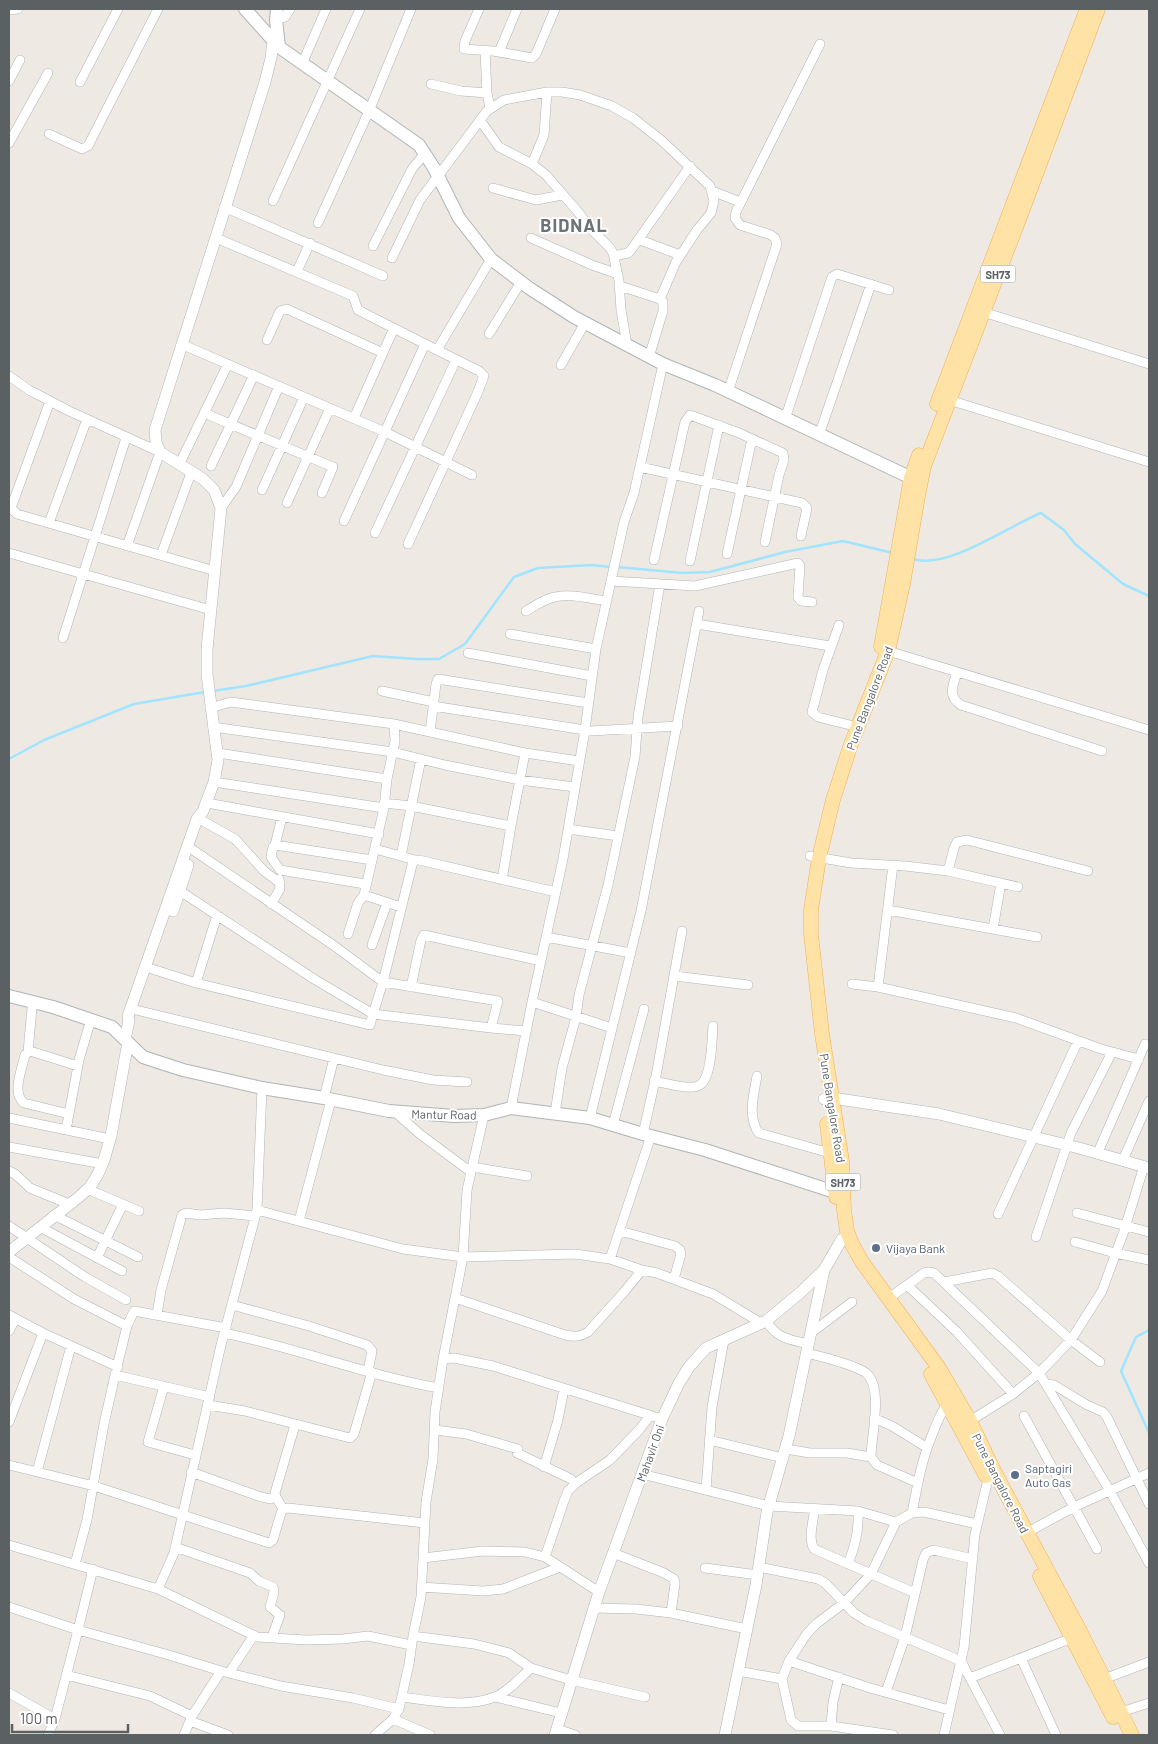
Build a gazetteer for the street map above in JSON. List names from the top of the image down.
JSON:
{
  "streets": {
    "main road": ["SH73", "Pune Bangalore Road", "Mantur Road"],
    "street": ["Mahavir Oni"]
  },
  "crossings": [
    ["SH73", "Pune Bangalore Road"],
    ["Pune Bangalore Road", "Mantur Road"],
    ["Pune Bangalore Road", "Mahavir Oni"]
  ],
  "districts": ["BIDNAL"],
  "places": ["Vijaya Bank", "Saptagiri Auto Gas"],
  "scale_bar": "100 m"
}
